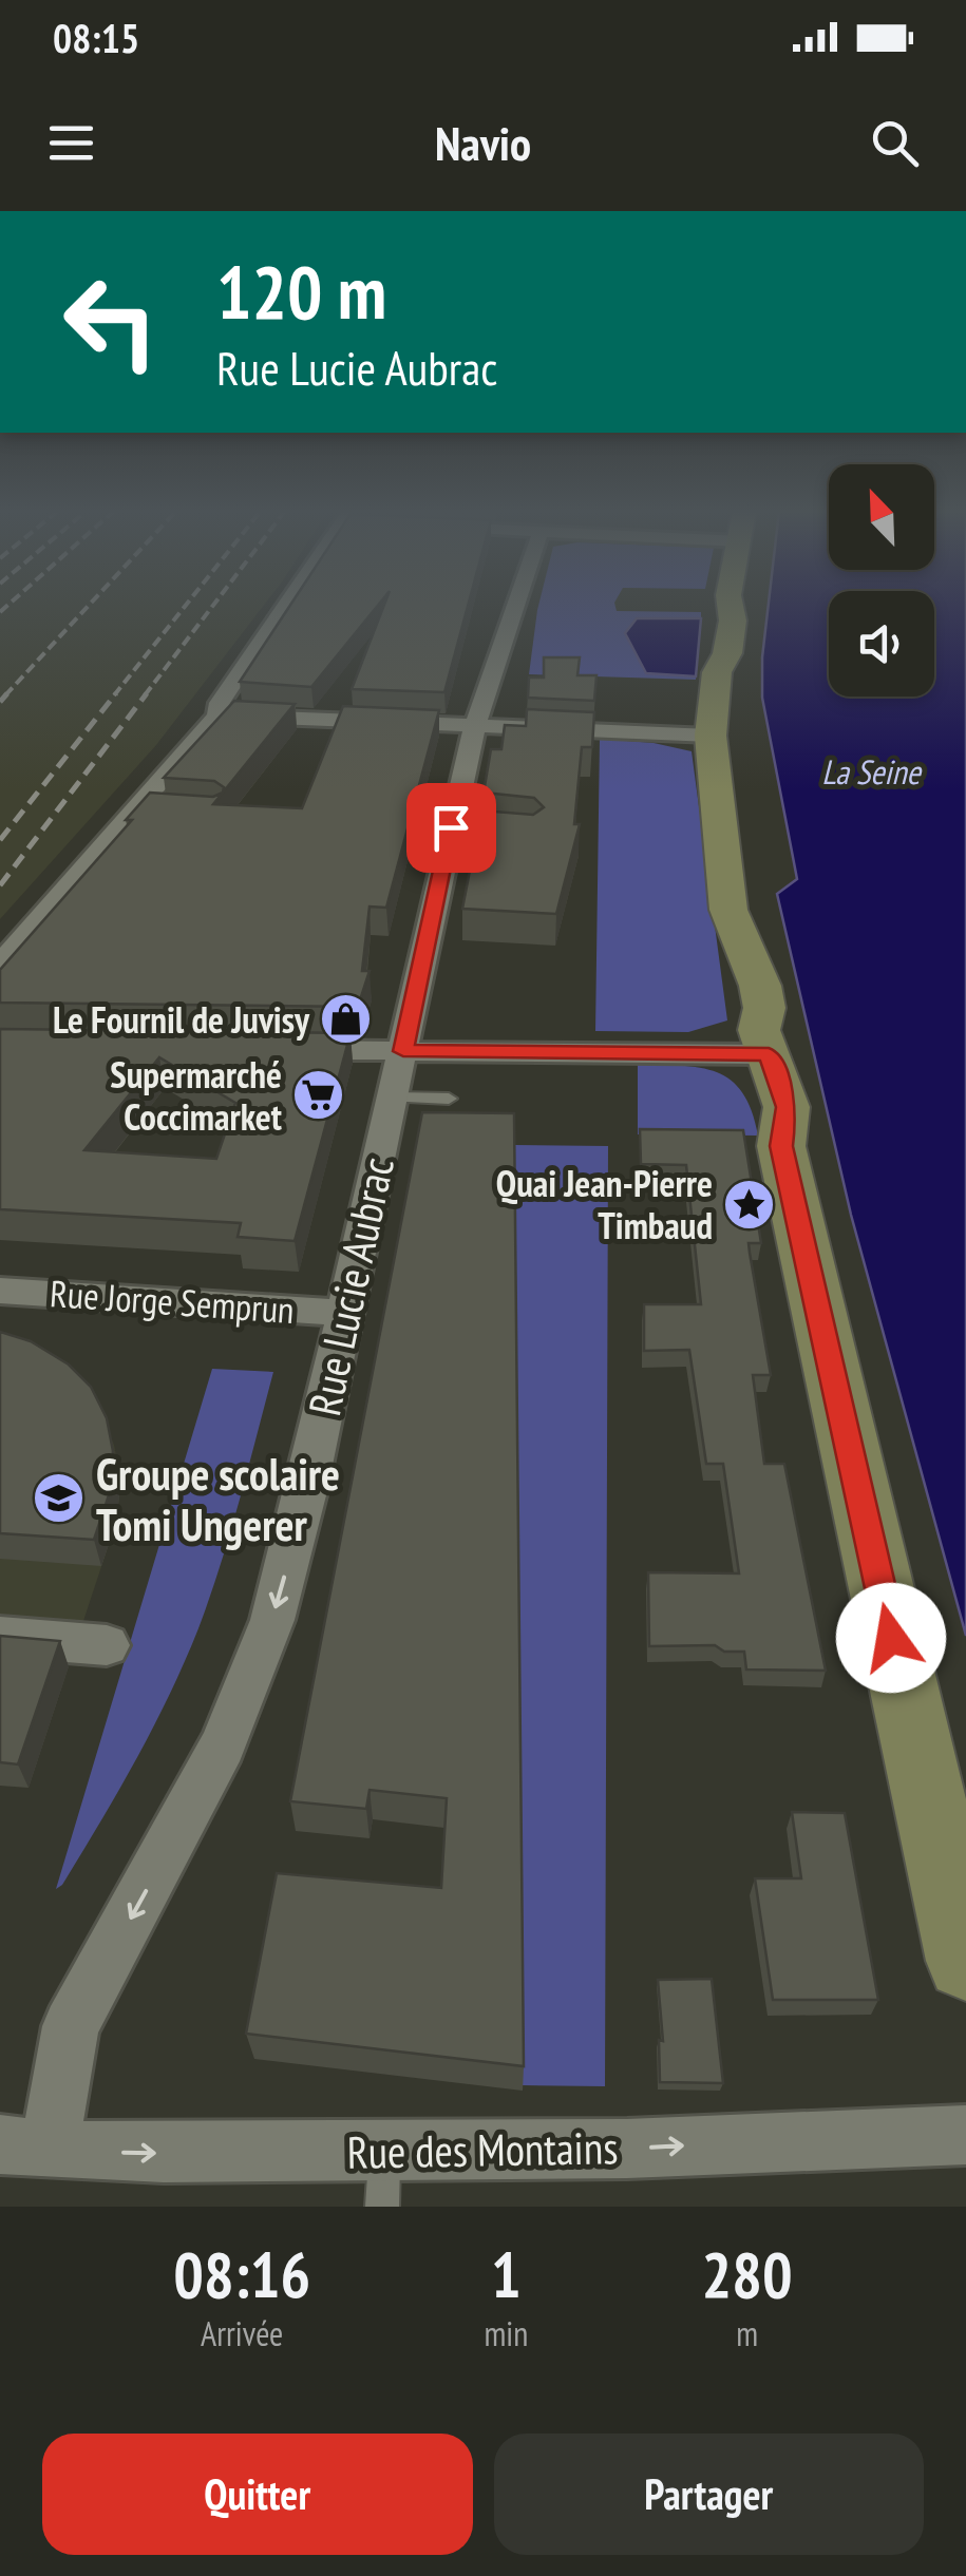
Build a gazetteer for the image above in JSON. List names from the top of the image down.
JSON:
{
  "streets": {
    "street": ["Rue Lucie Aubrac", "Rue Jorge Semprun", "Rue des Montains"]
  },
  "crossings": [
    ["Rue Lucie Aubrac", "Rue Jorge Semprun"],
    ["Rue Lucie Aubrac", "Rue des Montains"]
  ],
  "one_way": ["Rue Lucie Aubrac", "Rue des Montains"],
  "water": ["La Seine"],
  "places": {
    "shop": ["Le Fournil de Juvisy"],
    "supermarket": ["Supermarché Coccimarket"],
    "place": ["Quai Jean-Pierre Timbaud"],
    "school or university": ["Groupe scolaire Tomi Ungerer"]
  },
  "north": "top left",
  "page": {
    "status": "08:15",
    "header": "Navio",
    "turn": ["120 m", "Rue Lucie Aubrac"],
    "eta": [
      "08:16",
      "Arrivée",
      "1",
      "min",
      "280",
      "m"
    ],
    "buttons": ["Quitter", "Partager"]
  }
}
